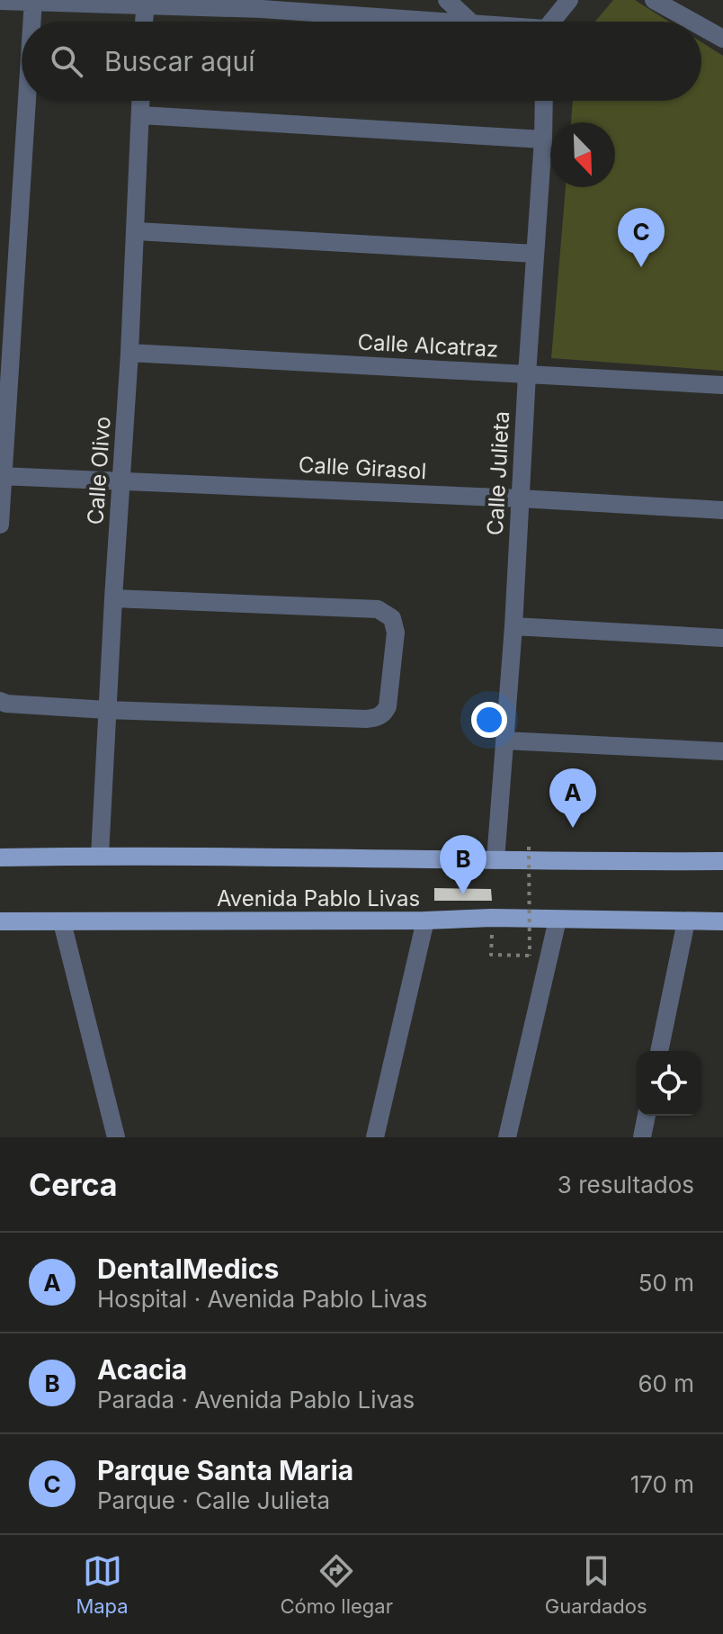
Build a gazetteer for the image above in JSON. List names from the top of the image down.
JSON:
{
  "streets": {
    "main road": ["Avenida Pablo Livas"],
    "street": [
      "Calle Alcatraz",
      "Calle Girasol",
      "Calle Olivo",
      "Calle Julieta"
    ]
  },
  "crossings": [
    ["Calle Alcatraz", "Calle Olivo"],
    ["Calle Alcatraz", "Calle Julieta"],
    ["Calle Girasol", "Calle Olivo"],
    ["Calle Girasol", "Calle Julieta"],
    ["Calle Olivo", "Avenida Pablo Livas"],
    ["Calle Julieta", "Avenida Pablo Livas"]
  ],
  "north": "bottom right",
  "page": {
    "search": "Buscar aquí",
    "pins": ["C", "A", "B"],
    "heading": ["Cerca", "3 resultados"],
    "list": [
      {
        "mark": "A",
        "name": "DentalMedics",
        "note": "Hospital · Avenida Pablo Livas",
        "value": "50 m"
      },
      {
        "mark": "B",
        "name": "Acacia",
        "note": "Parada · Avenida Pablo Livas",
        "value": "60 m"
      },
      {
        "mark": "C",
        "name": "Parque Santa Maria",
        "note": "Parque · Calle Julieta",
        "value": "170 m"
      }
    ],
    "nav": ["Mapa", "Cómo llegar", "Guardados"]
  }
}
